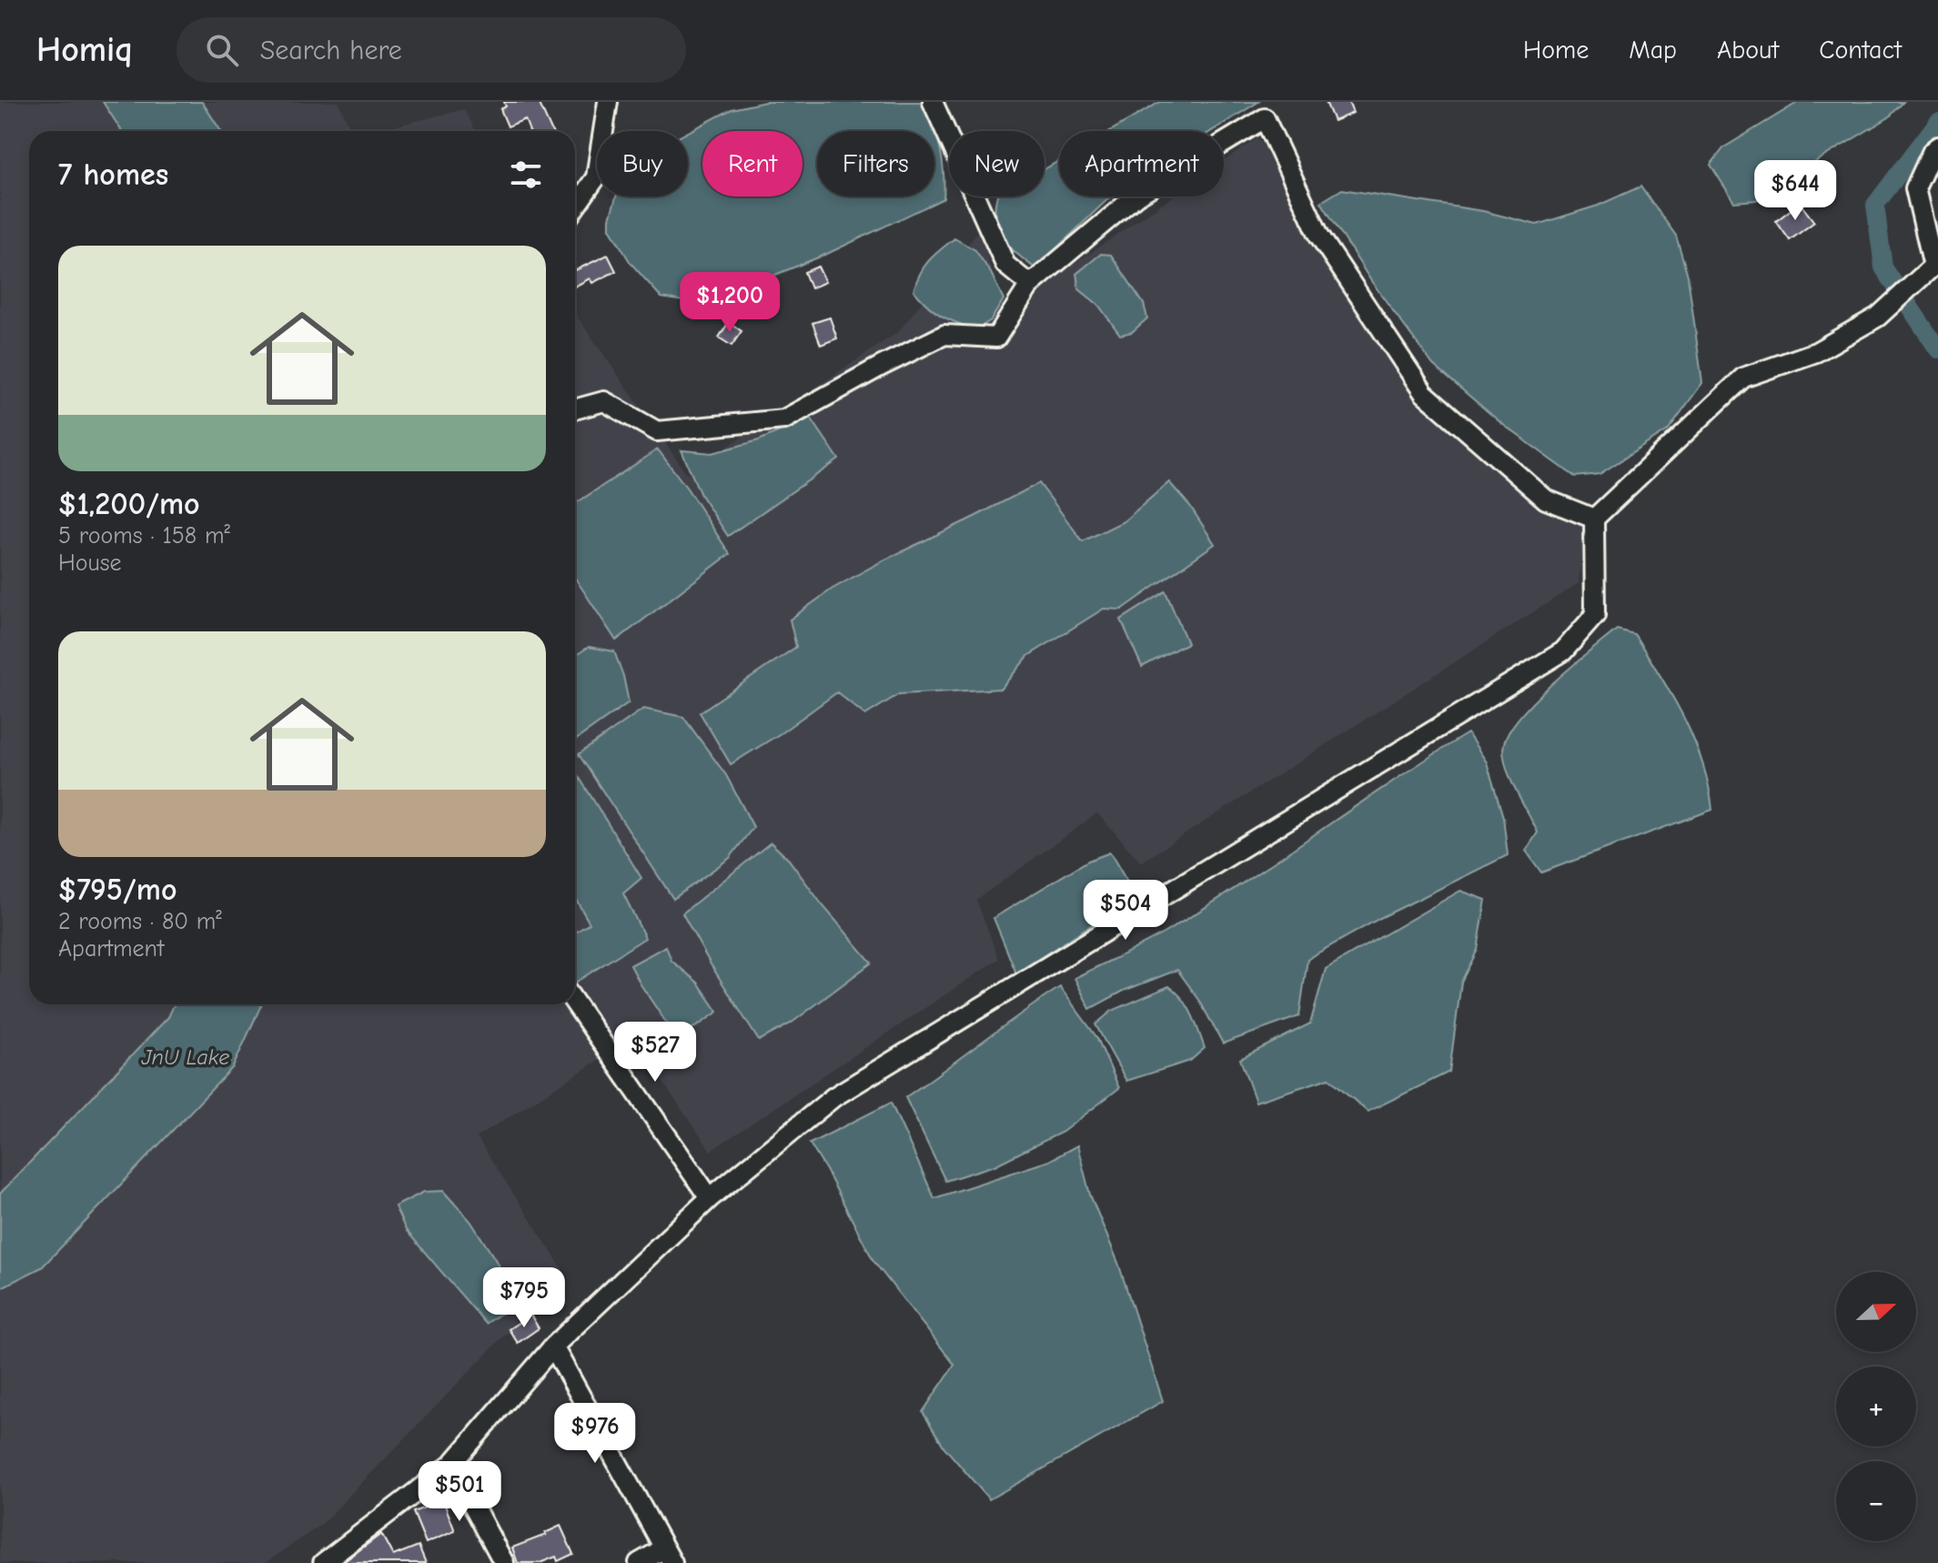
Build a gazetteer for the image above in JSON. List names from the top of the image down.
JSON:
{
  "water": ["JnU Lake"],
  "north": "right",
  "page": {
    "header": "Homiq",
    "search": "Search here",
    "nav": [
      "Home",
      "Map",
      "About",
      "Contact"
    ],
    "chip": [
      "Buy",
      "Rent",
      "Filters",
      "New",
      "Apartment"
    ],
    "heading": "7 homes",
    "price": [
      "$644",
      "$1,200",
      "$504",
      "$527",
      "$795",
      "$976",
      "$501"
    ],
    "list": [
      {
        "name": "$1,200/mo",
        "note": "5 rooms · 158 m² · House"
      },
      {
        "name": "$795/mo",
        "note": "2 rooms · 80 m² · Apartment"
      }
    ],
    "map_buttons": ["+", "−"]
  }
}
